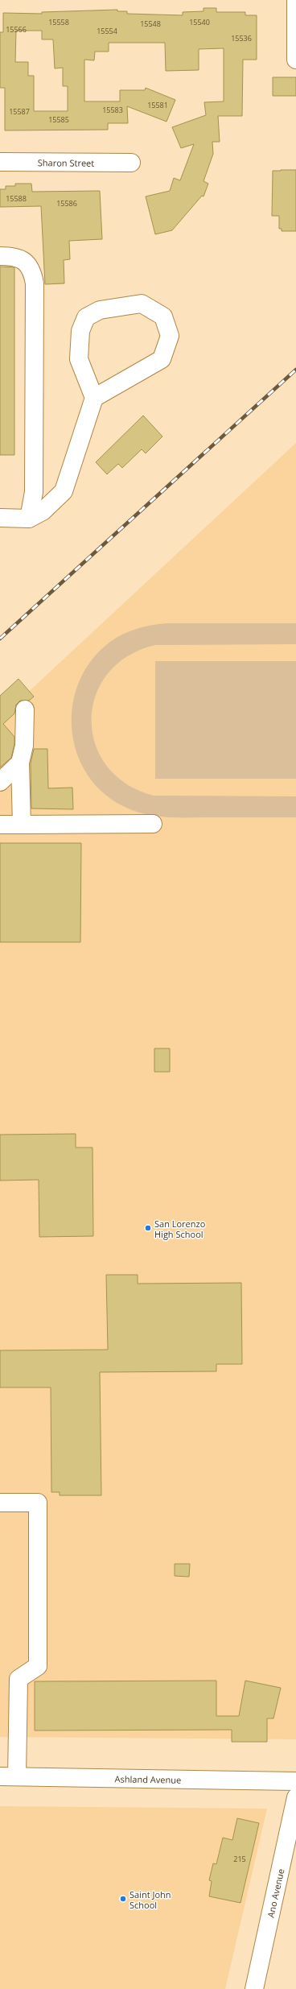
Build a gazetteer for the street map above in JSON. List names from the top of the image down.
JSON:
{
  "streets": {
    "street": ["Sharon Street", "Ashland Avenue", "Ano Avenue"]
  },
  "places": ["San Lorenzo High School", "Saint John School"],
  "house_numbers": [
    "15558",
    "15540",
    "15548",
    "15566",
    "15554",
    "15536",
    "15581",
    "15583",
    "15587",
    "15585",
    "15588",
    "15586",
    "215"
  ]
}
